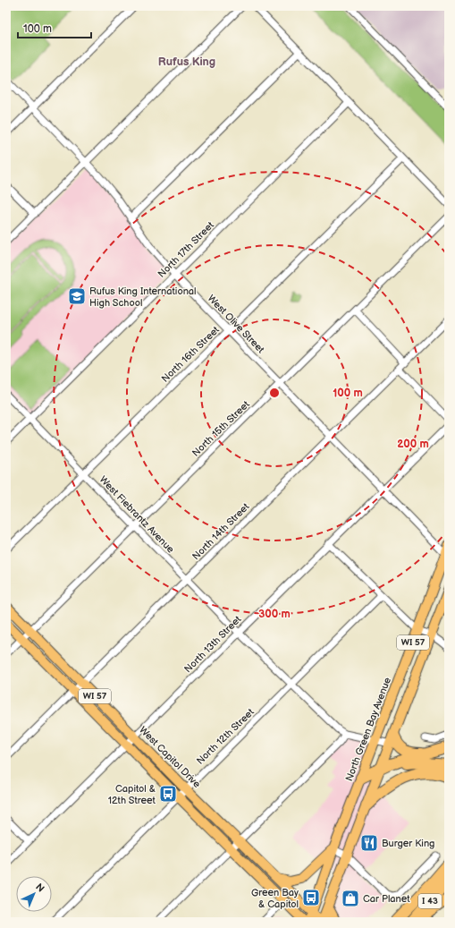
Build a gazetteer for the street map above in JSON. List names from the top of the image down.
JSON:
{
  "streets": {
    "highway": ["I 43"],
    "main road": ["WI 57", "North Green Bay Avenue", "West Capitol Drive"],
    "street": [
      "North 17th Street",
      "West Olive Street",
      "North 16th Street",
      "North 15th Street",
      "West Fiebrantz Avenue",
      "North 14th Street",
      "North 13th Street",
      "North 12th Street"
    ]
  },
  "crossings": [
    ["North 17th Street", "West Olive Street"],
    ["North 17th Street", "West Fiebrantz Avenue"],
    ["West Olive Street", "North 16th Street"],
    ["West Olive Street", "North 15th Street"],
    ["West Olive Street", "North 14th Street"],
    ["West Olive Street", "North 13th Street"],
    ["West Olive Street", "North Green Bay Avenue"],
    ["North 16th Street", "West Fiebrantz Avenue"],
    ["North 15th Street", "West Fiebrantz Avenue"],
    ["North 15th Street", "WI 57"],
    ["North 15th Street", "West Capitol Drive"],
    ["West Fiebrantz Avenue", "North 14th Street"],
    ["West Fiebrantz Avenue", "WI 57"],
    ["West Fiebrantz Avenue", "North 13th Street"],
    ["West Fiebrantz Avenue", "North Green Bay Avenue"],
    ["West Fiebrantz Avenue", "North 12th Street"],
    ["North 14th Street", "WI 57"],
    ["North 14th Street", "West Capitol Drive"],
    ["WI 57", "North 13th Street"],
    ["WI 57", "North Green Bay Avenue"],
    ["WI 57", "North 12th Street"],
    ["WI 57", "West Capitol Drive"],
    ["North 13th Street", "West Capitol Drive"],
    ["North Green Bay Avenue", "West Capitol Drive"],
    ["North 12th Street", "West Capitol Drive"]
  ],
  "districts": ["Rufus King"],
  "places": {
    "school or university": ["Rufus King International High School"],
    "bus stop": ["Capitol & 12th Street", "Green Bay & Capitol"],
    "restaurant": ["Burger King"],
    "shop": ["Car Planet"]
  },
  "scale_bar": "100 m",
  "north": "top right",
  "rings": ["100 m", "200 m", "300 m"]
}
